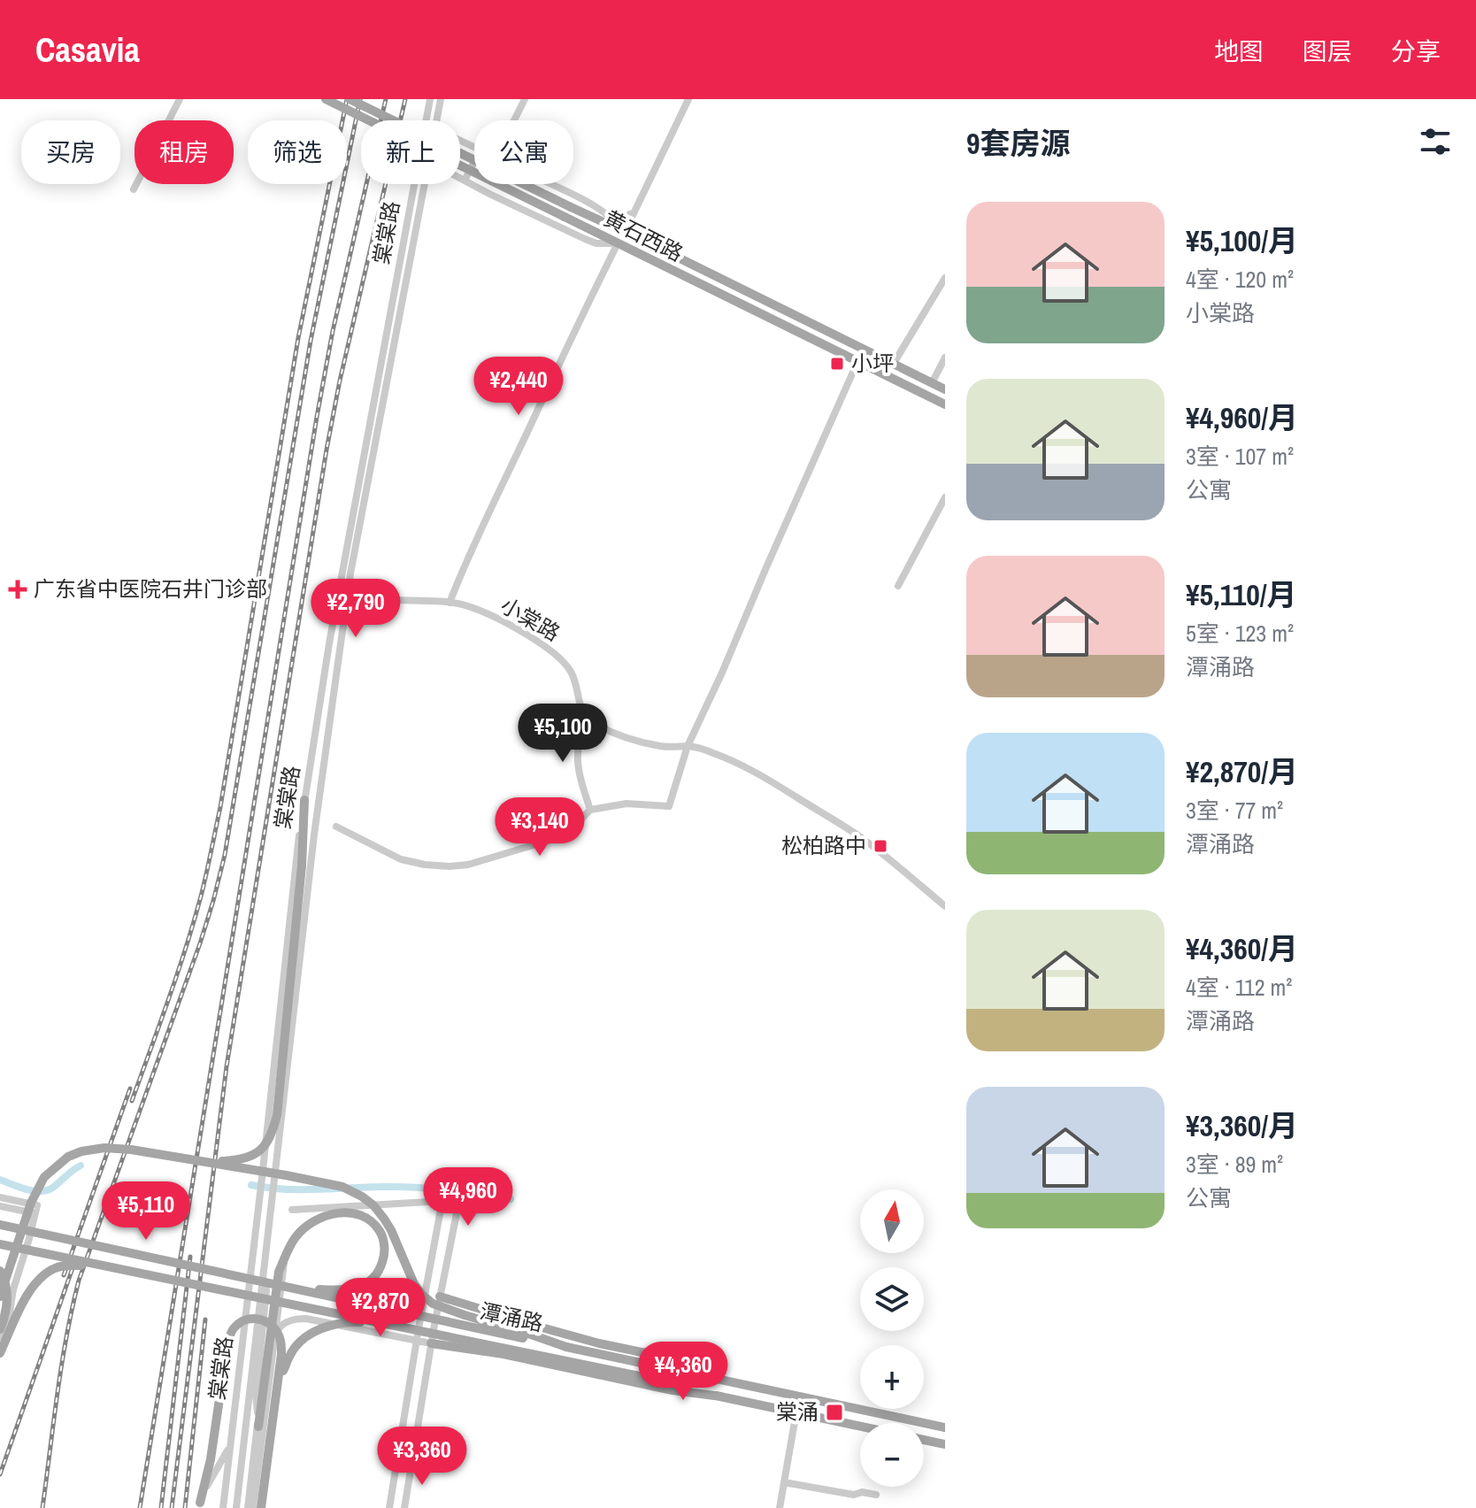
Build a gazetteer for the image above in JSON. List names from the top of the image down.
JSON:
{
  "streets": {
    "main road": ["黄石西路", "潭涌路"],
    "street": ["棠棠路", "小棠路"]
  },
  "places": {
    "transit": ["小坪", "松柏路中", "棠涌"],
    "health": ["广东省中医院石井门诊部"]
  },
  "north": "top",
  "page": {
    "header": "Casavia",
    "nav": ["地图", "图层", "分享"],
    "heading": "9套房源",
    "chip": [
      "买房",
      "租房",
      "筛选",
      "新上",
      "公寓"
    ],
    "list": [
      {
        "name": "¥5,100/月",
        "note": "4室 · 120 m² · 小棠路"
      },
      {
        "name": "¥4,960/月",
        "note": "3室 · 107 m² · 公寓"
      },
      {
        "name": "¥5,110/月",
        "note": "5室 · 123 m² · 潭涌路"
      },
      {
        "name": "¥2,870/月",
        "note": "3室 · 77 m² · 潭涌路"
      },
      {
        "name": "¥4,360/月",
        "note": "4室 · 112 m² · 潭涌路"
      },
      {
        "name": "¥3,360/月",
        "note": "3室 · 89 m² · 公寓"
      }
    ],
    "price": [
      "¥2,440",
      "¥2,790",
      "¥5,100",
      "¥3,140",
      "¥4,960",
      "¥5,110",
      "¥2,870",
      "¥4,360",
      "¥3,360"
    ],
    "map_buttons": ["+", "−"]
  }
}
